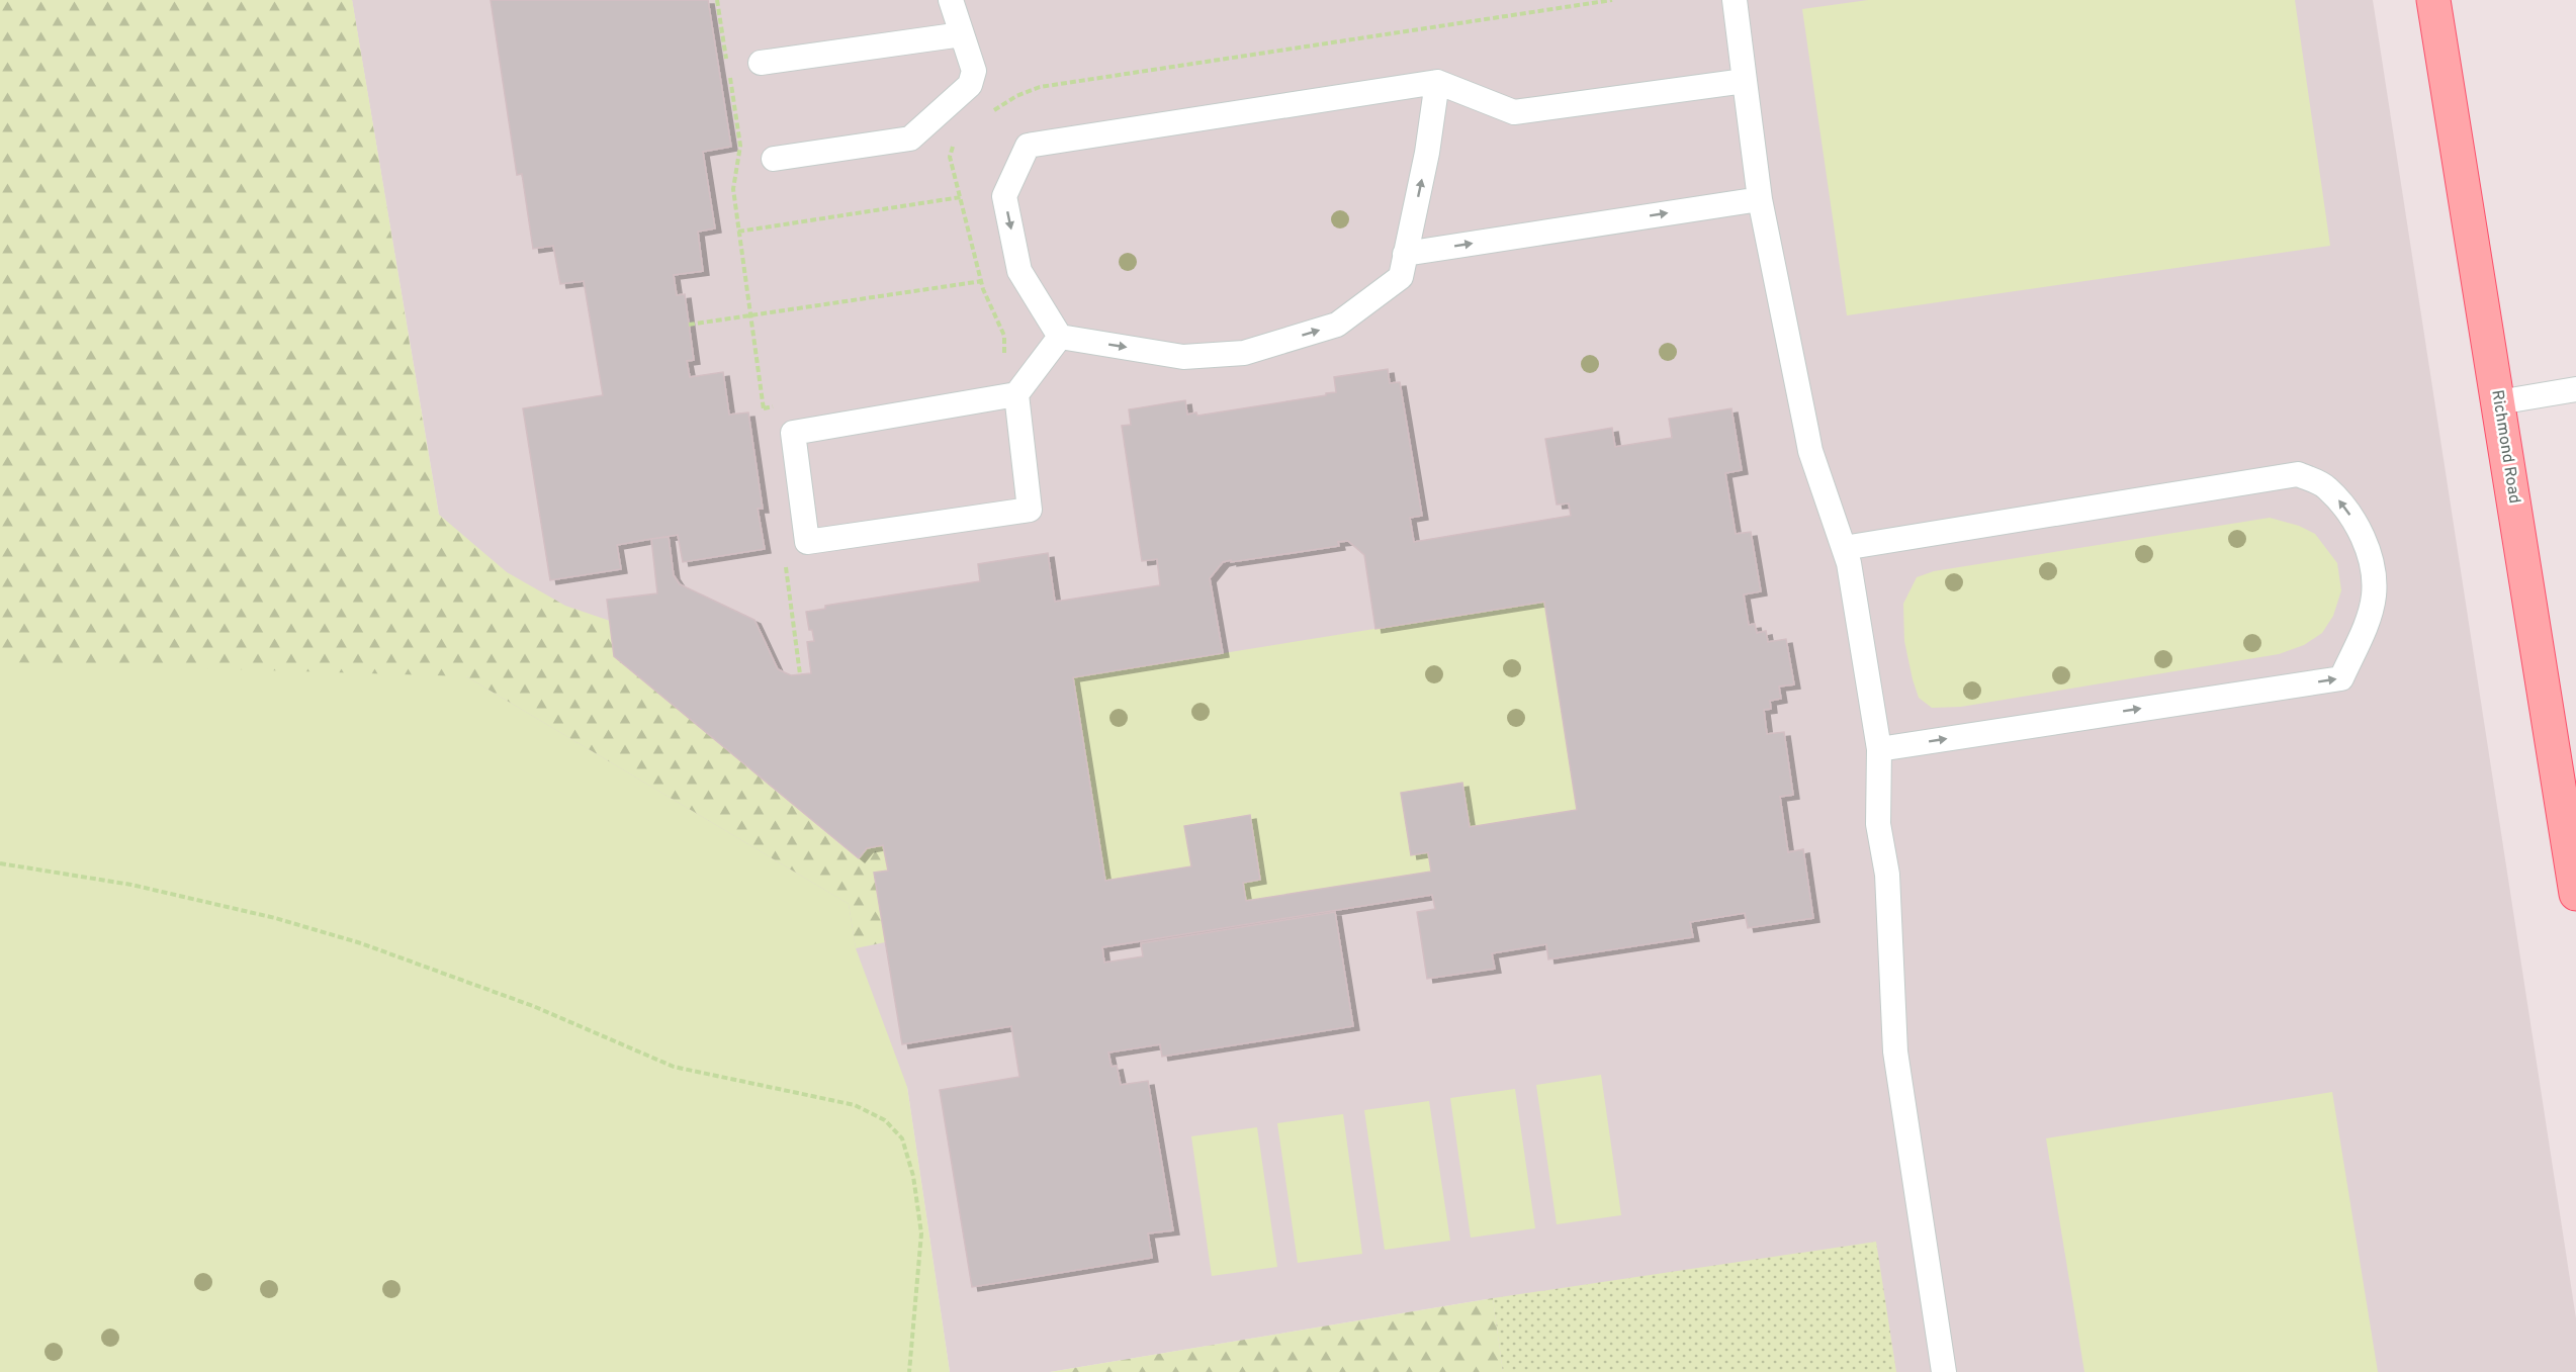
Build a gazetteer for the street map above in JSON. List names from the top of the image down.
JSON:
{
  "streets": {
    "main road": ["Richmond Road"]
  }
}
